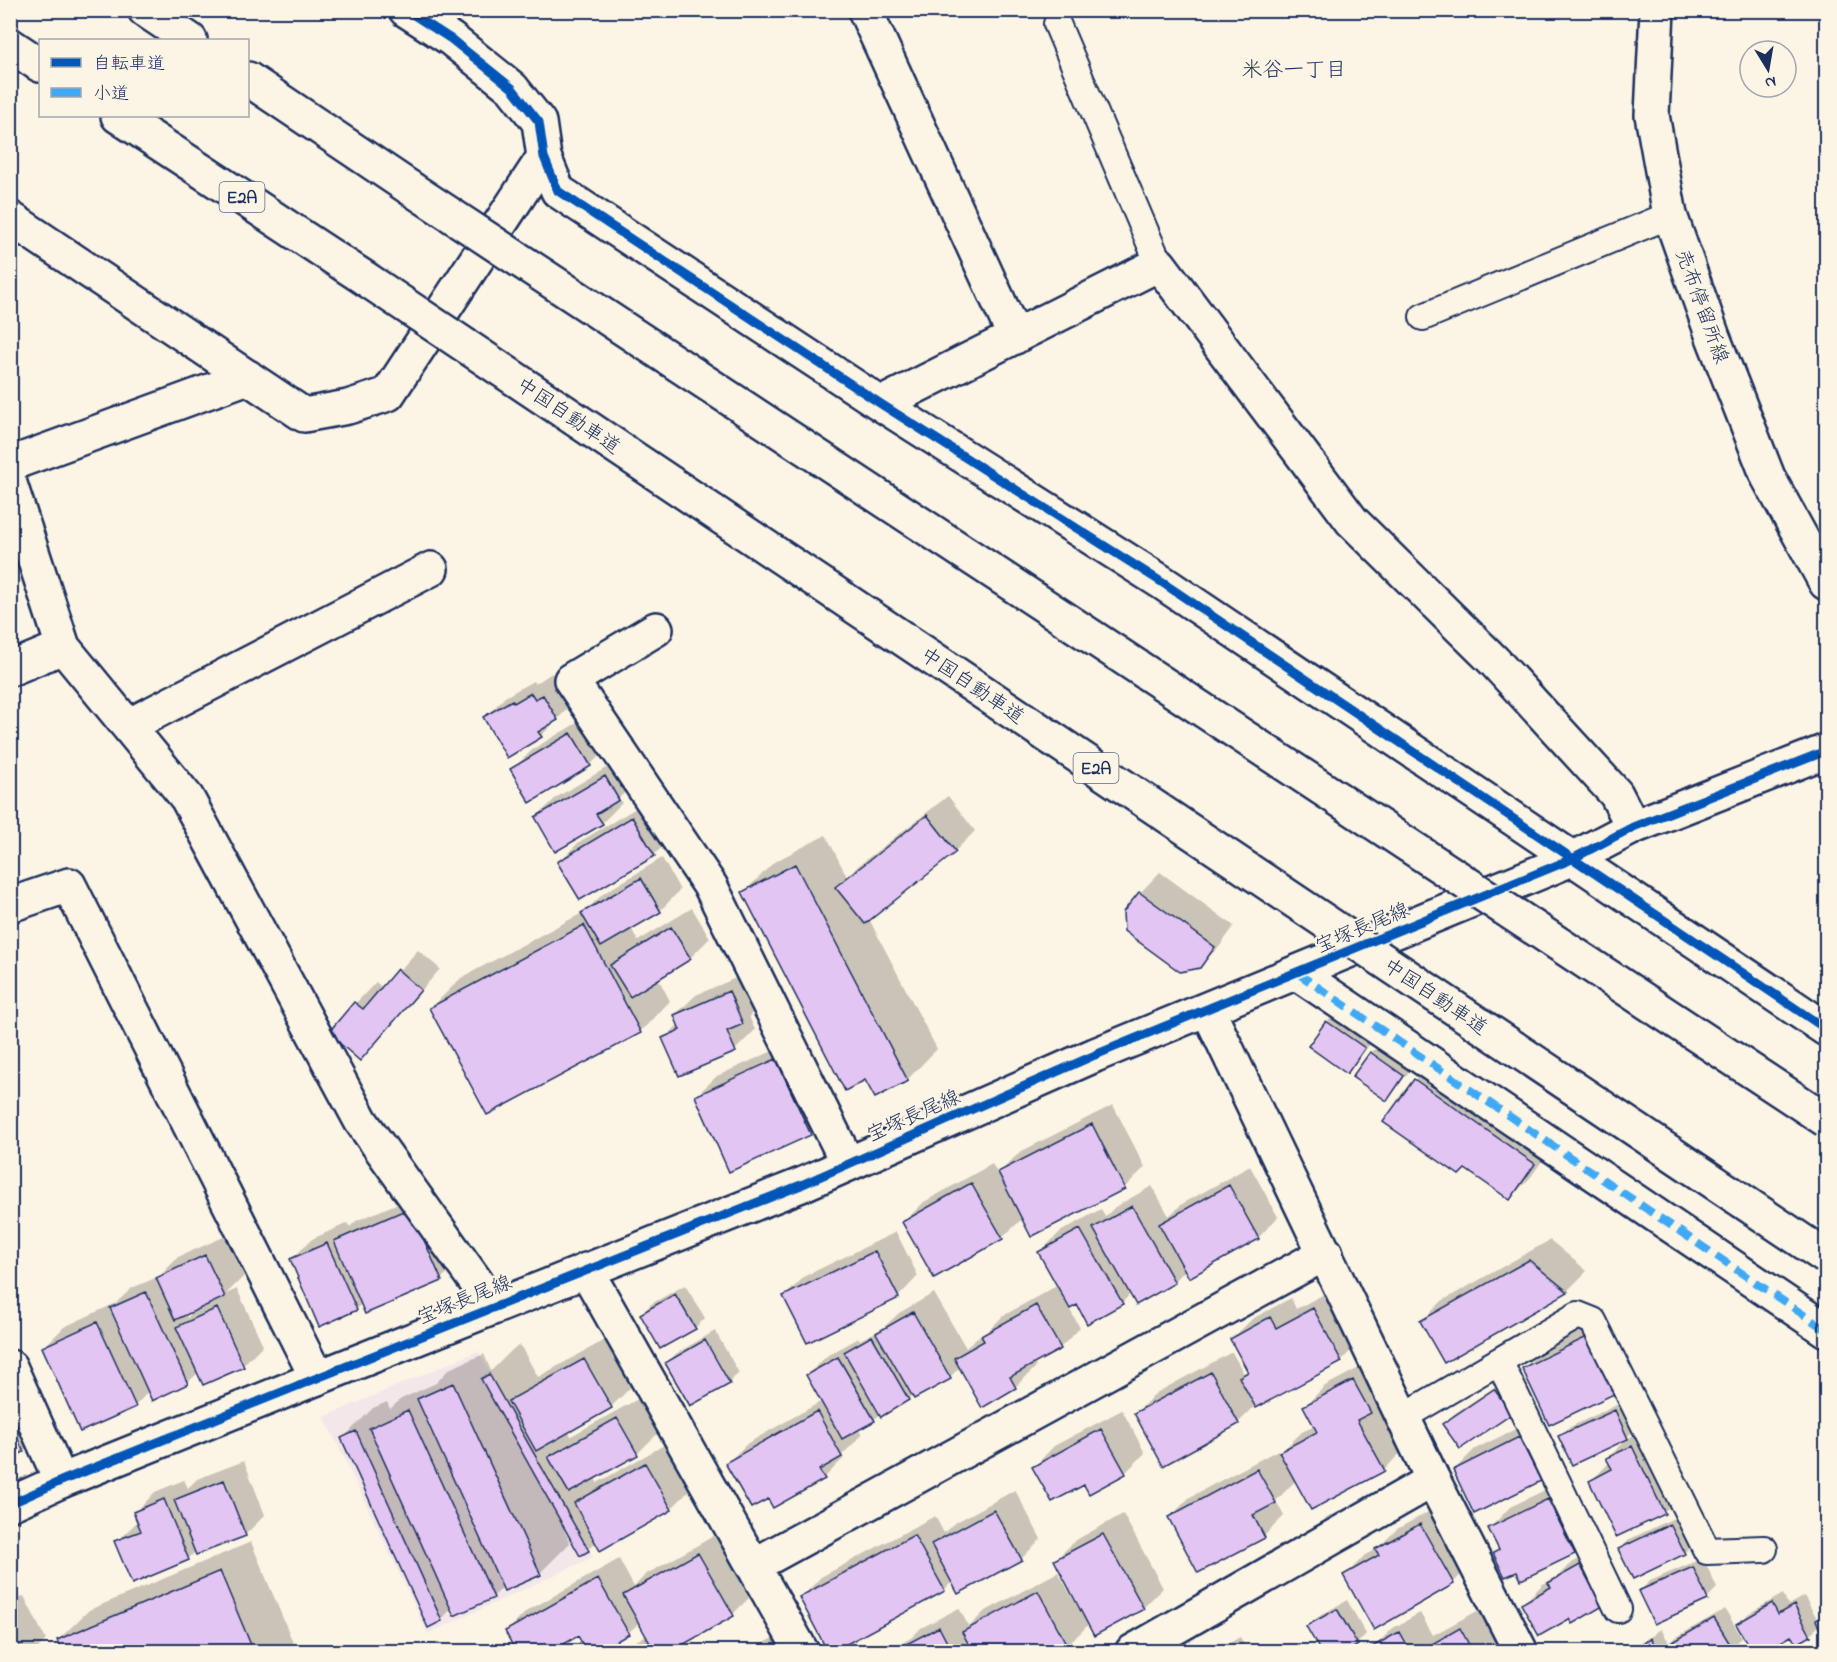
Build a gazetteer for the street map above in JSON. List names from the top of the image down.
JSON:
{
  "streets": {
    "main road": [
      "E2A",
      "売布停留所線",
      "中国自動車道",
      "宝塚長尾線"
    ]
  },
  "districts": ["米谷一丁目"],
  "legend": ["自転車道", "小道"],
  "north": "bottom"
}
